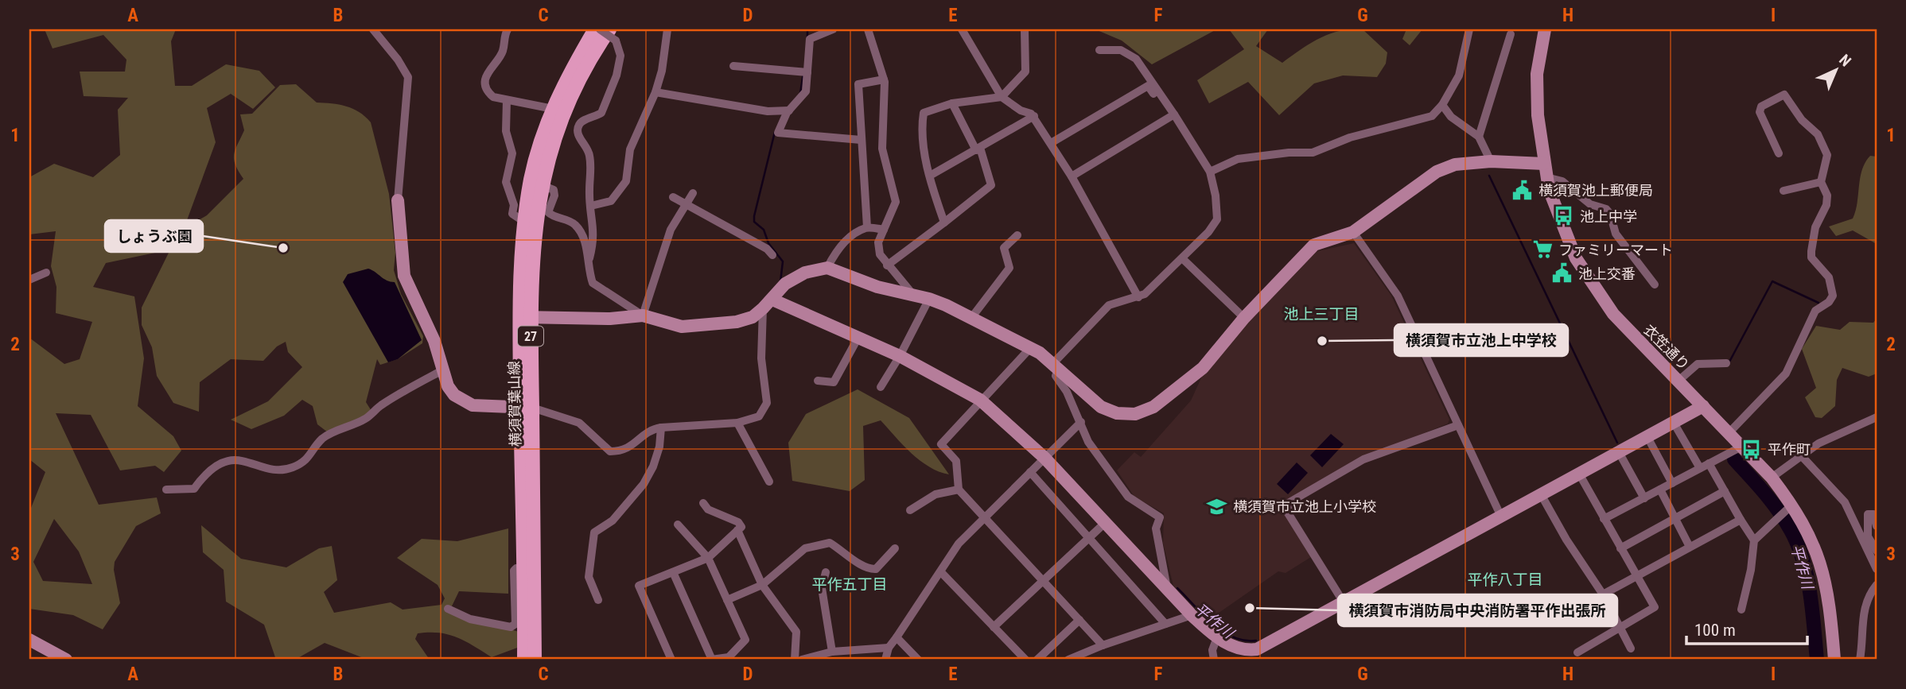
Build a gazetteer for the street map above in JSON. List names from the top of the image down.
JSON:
{
  "streets": {
    "main road": ["27", "横須賀葉山線"],
    "street": ["衣笠通り"]
  },
  "districts": ["池上三丁目", "平作八丁目", "平作五丁目"],
  "water": ["平作川"],
  "places": {
    "public building": ["横須賀池上郵便局", "池上交番"],
    "bus stop": ["池上中学", "平作町"],
    "other": ["しょうぶ園", "横須賀市立池上中学校", "横須賀市消防局中央消防署平作出張所"],
    "supermarket": ["ファミリーマート"],
    "school or university": ["横須賀市立池上小学校"]
  },
  "scale_bar": "100 m",
  "north": "top right",
  "grid": {
    "columns": [
      "A",
      "B",
      "C",
      "D",
      "E",
      "F",
      "G",
      "H",
      "I"
    ],
    "rows": ["1", "2", "3"]
  }
}
